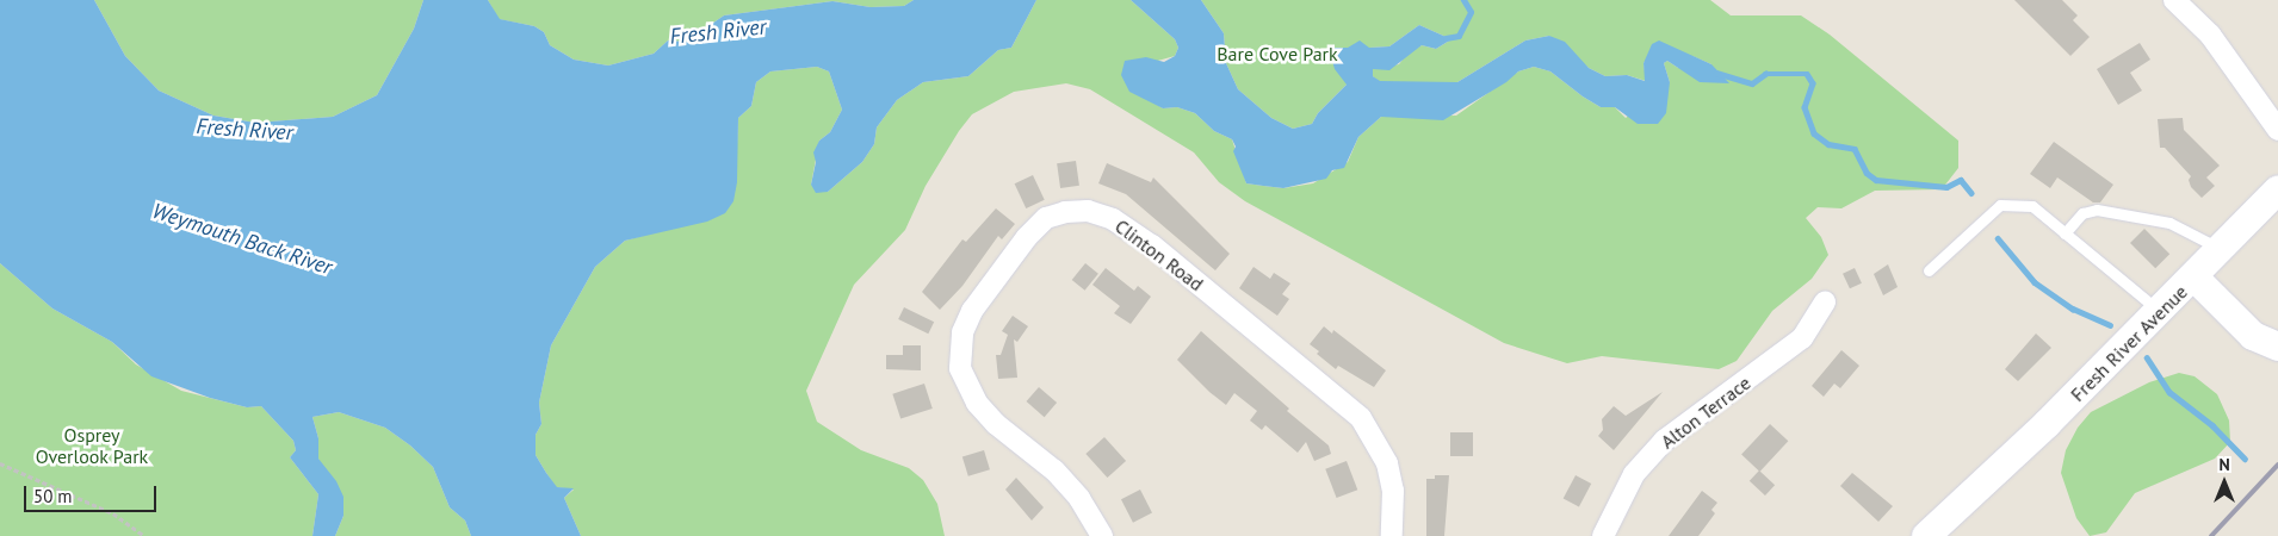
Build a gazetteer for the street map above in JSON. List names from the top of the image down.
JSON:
{
  "streets": {
    "main road": ["Fresh River Avenue"],
    "street": ["Clinton Road", "Alton Terrace"]
  },
  "water": ["Fresh River", "Weymouth Back River"],
  "parks": ["Bare Cove Park", "Osprey Overlook Park"],
  "scale_bar": "50 m",
  "north": "top"
}
